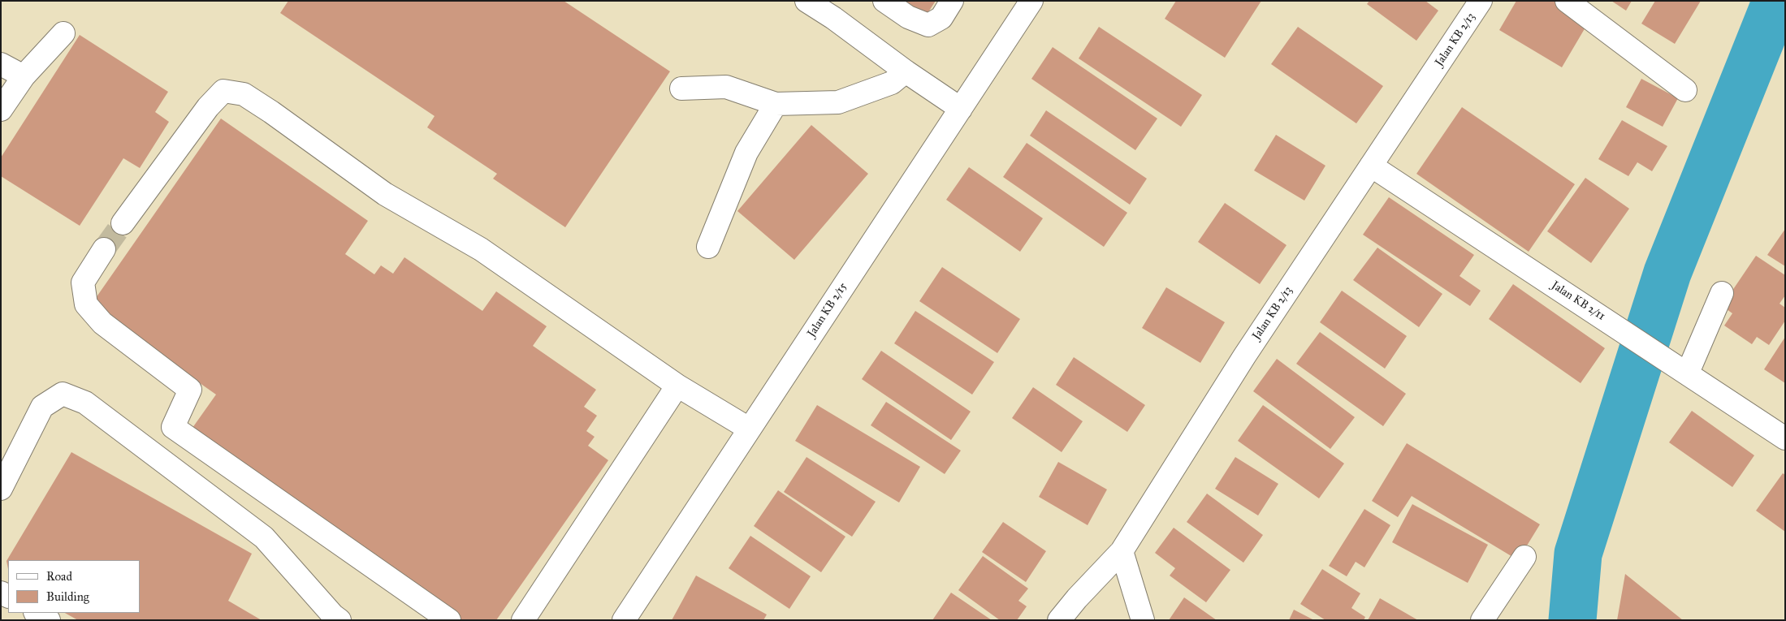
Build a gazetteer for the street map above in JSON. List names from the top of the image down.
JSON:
{
  "streets": {
    "street": ["Jalan KB 2/13", "Jalan KB 2/11", "Jalan KB 2/15"]
  },
  "crossings": [
    ["Jalan KB 2/13", "Jalan KB 2/11"]
  ],
  "legend": ["Road", "Building"]
}
